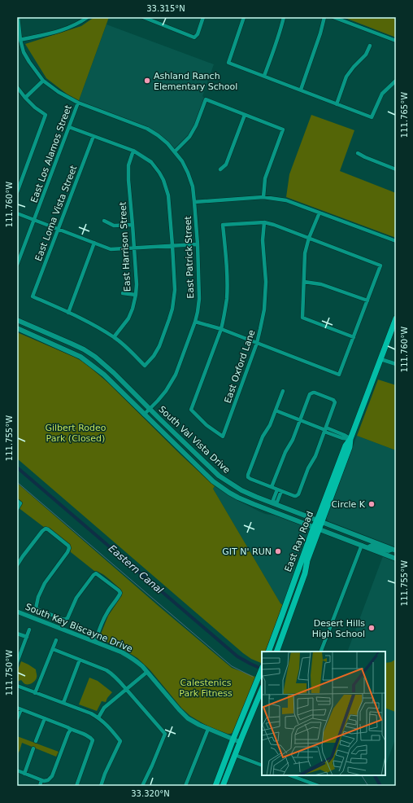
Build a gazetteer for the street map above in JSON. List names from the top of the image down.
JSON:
{
  "streets": {
    "main road": ["South Val Vista Drive", "East Ray Road"],
    "street": [
      "East Los Alamos Street",
      "East Loma Vista Street",
      "East Harrison Street",
      "East Patrick Street",
      "East Oxford Lane",
      "South Key Biscayne Drive"
    ]
  },
  "crossings": [
    ["East Los Alamos Street", "East Patrick Street"],
    ["East Patrick Street", "South Val Vista Drive"],
    ["South Val Vista Drive", "East Ray Road"]
  ],
  "water": ["Eastern Canal"],
  "parks": ["Gilbert Rodeo Park (Closed)", "Calestenics Park Fitness"],
  "places": [
    "Ashland Ranch Elementary School",
    "Circle K",
    "GIT N' RUN",
    "Desert Hills High School"
  ],
  "coordinates": [
    "33.315°N",
    "111.765°W",
    "111.760°W",
    "111.755°W",
    "111.750°W",
    "33.320°N"
  ]
}
